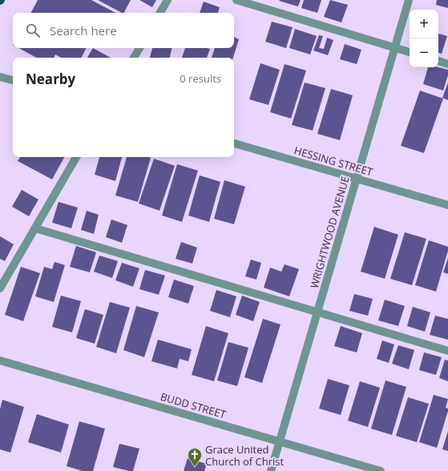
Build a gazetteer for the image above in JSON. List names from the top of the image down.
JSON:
{
  "streets": {
    "street": ["HESSING STREET", "WRIGHTWOOD AVENUE", "BUDD STREET"]
  },
  "crossings": [
    ["HESSING STREET", "WRIGHTWOOD AVENUE"],
    ["WRIGHTWOOD AVENUE", "BUDD STREET"]
  ],
  "places": {
    "church": ["Grace United Church of Christ"]
  },
  "page": {
    "map_buttons": ["+", "−"],
    "search": "Search here",
    "heading": ["Nearby", "0 results"]
  }
}
